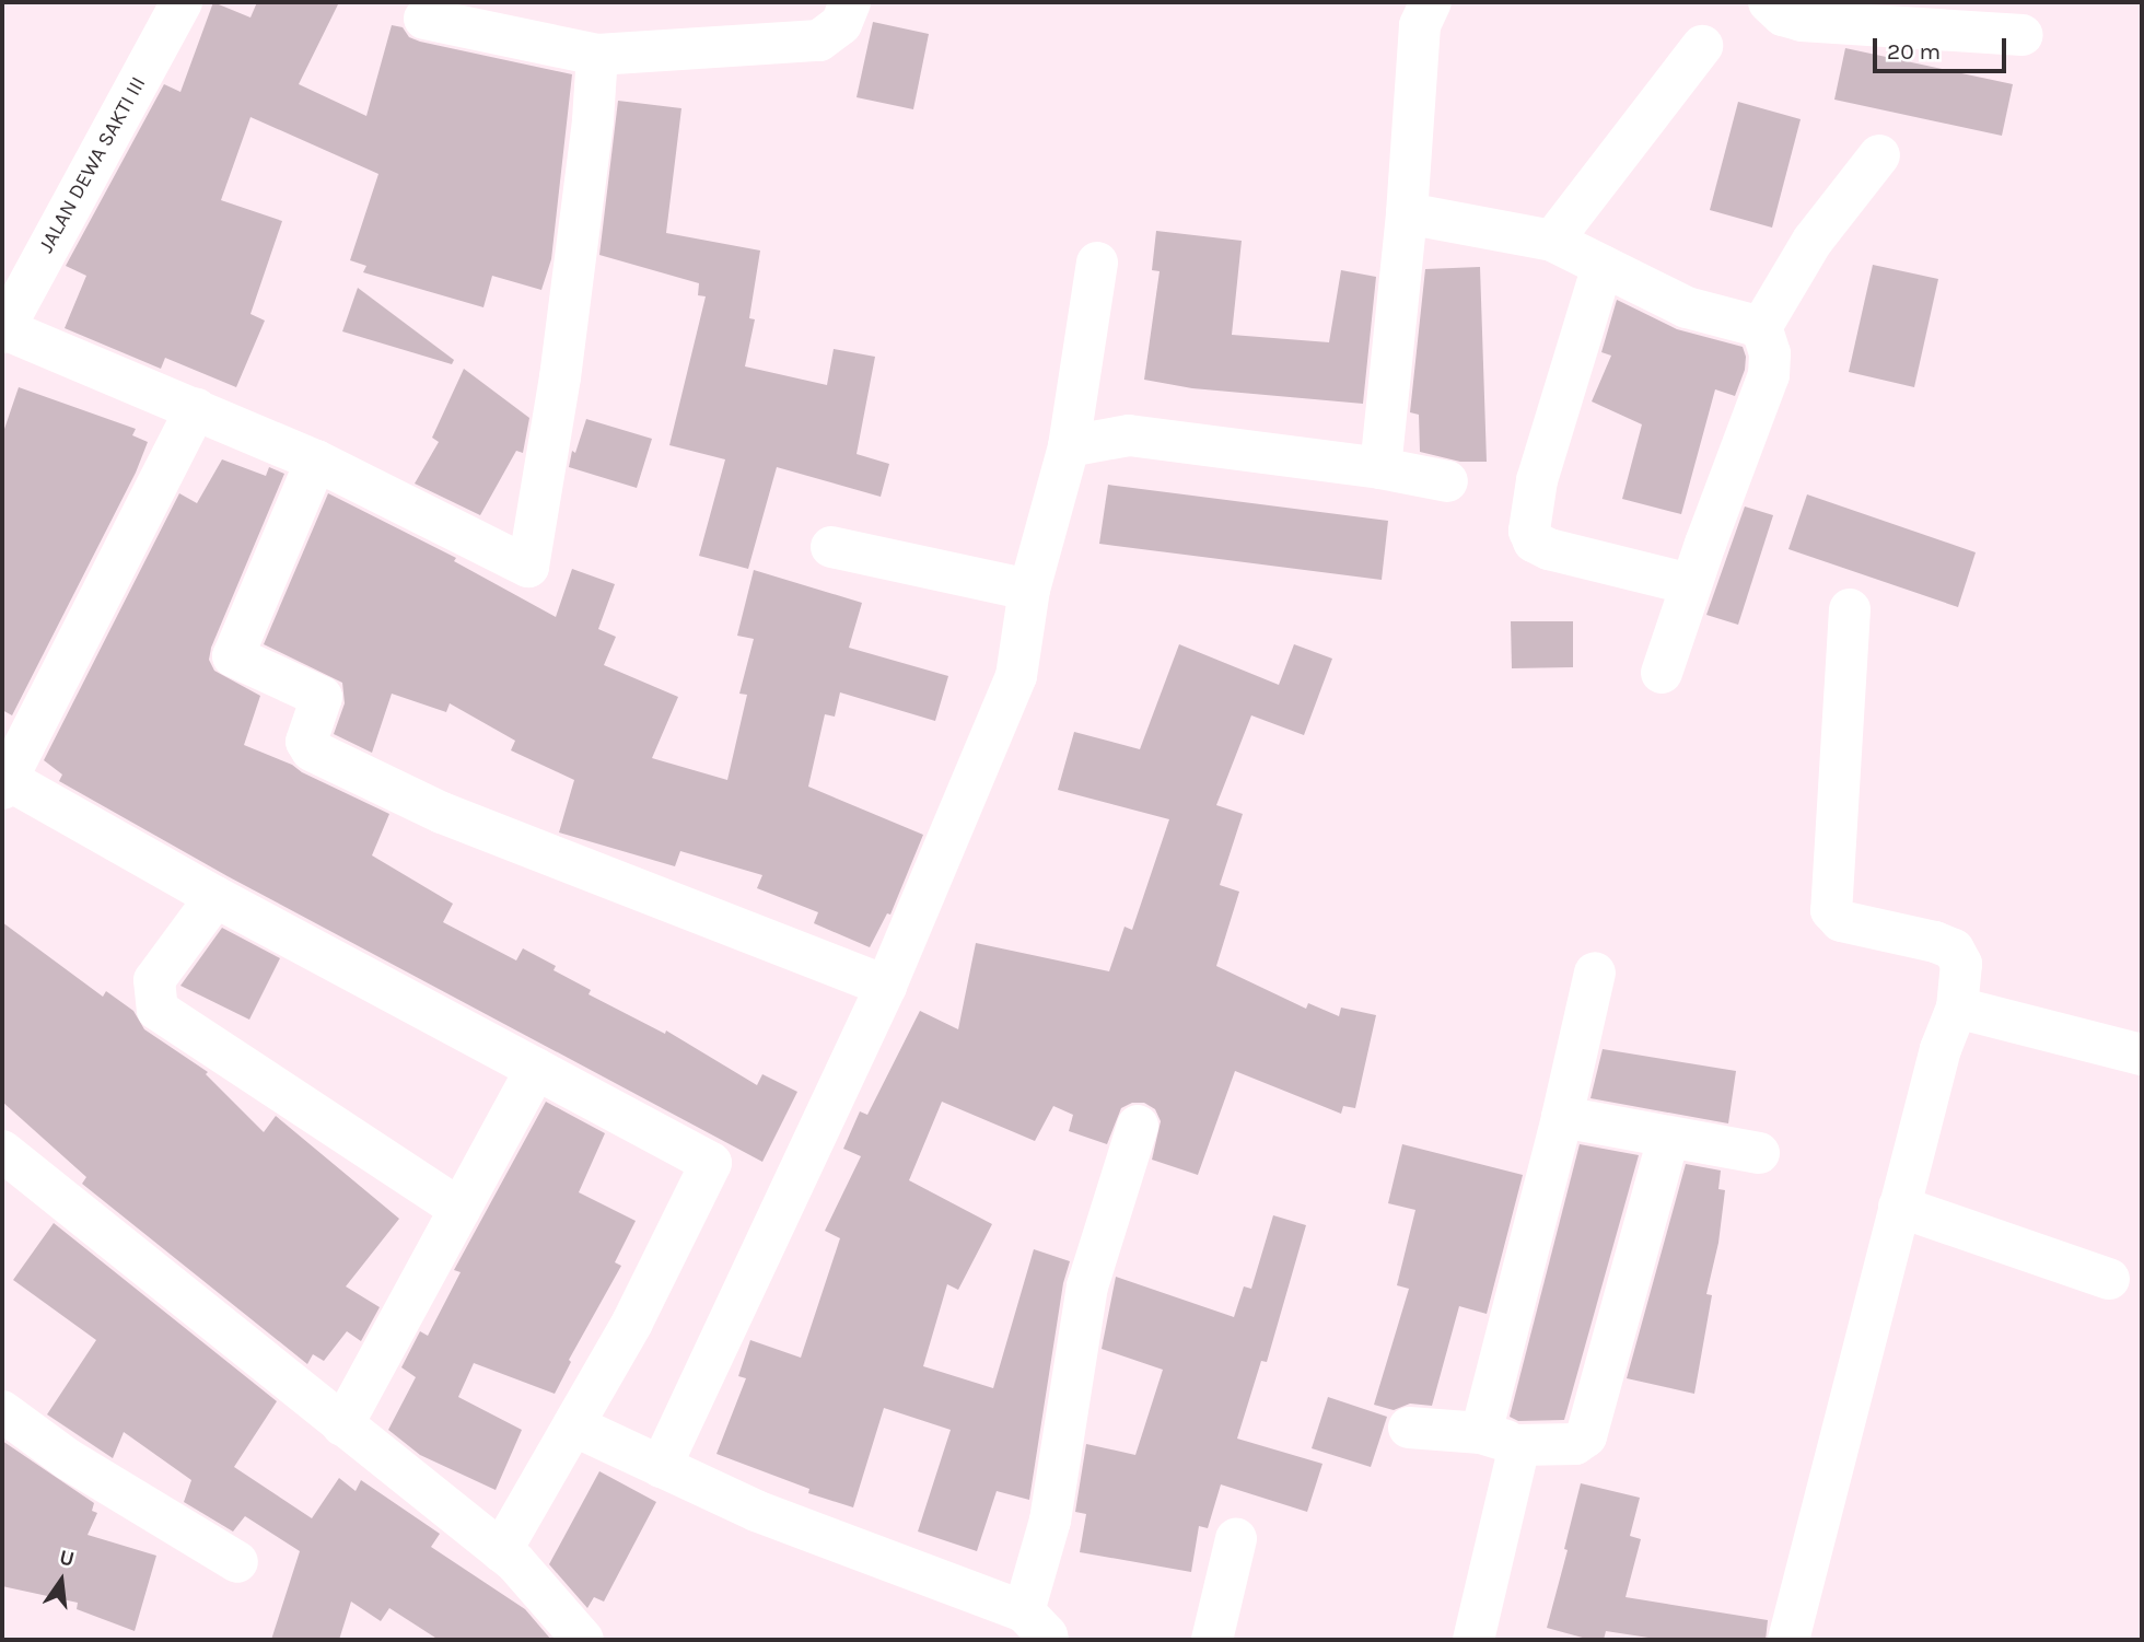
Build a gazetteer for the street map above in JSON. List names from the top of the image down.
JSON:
{
  "streets": {
    "street": ["JALAN DEWA SAKTI III"]
  },
  "scale_bar": "20 m",
  "north": "top"
}
